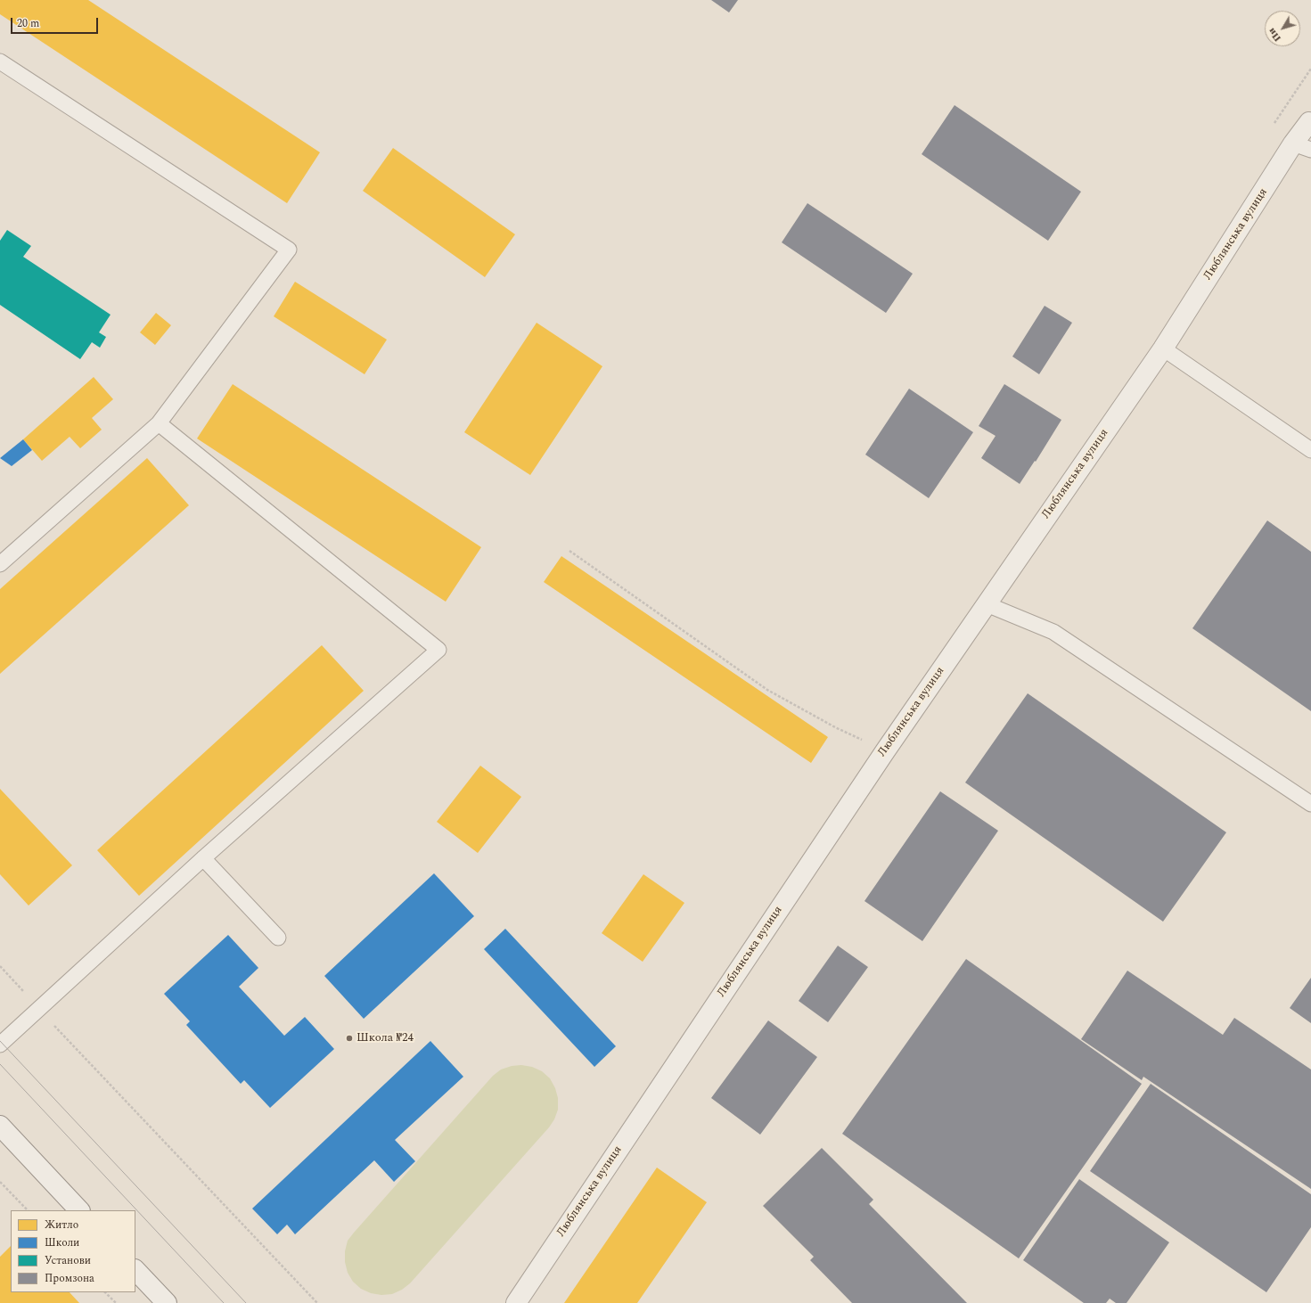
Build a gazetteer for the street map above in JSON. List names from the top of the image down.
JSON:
{
  "streets": {
    "street": ["Люблянська вулиця"]
  },
  "places": ["Школа №24"],
  "legend": [
    "Житло",
    "Школи",
    "Установи",
    "Промзона"
  ],
  "scale_bar": "20 m",
  "north": "bottom left"
}
